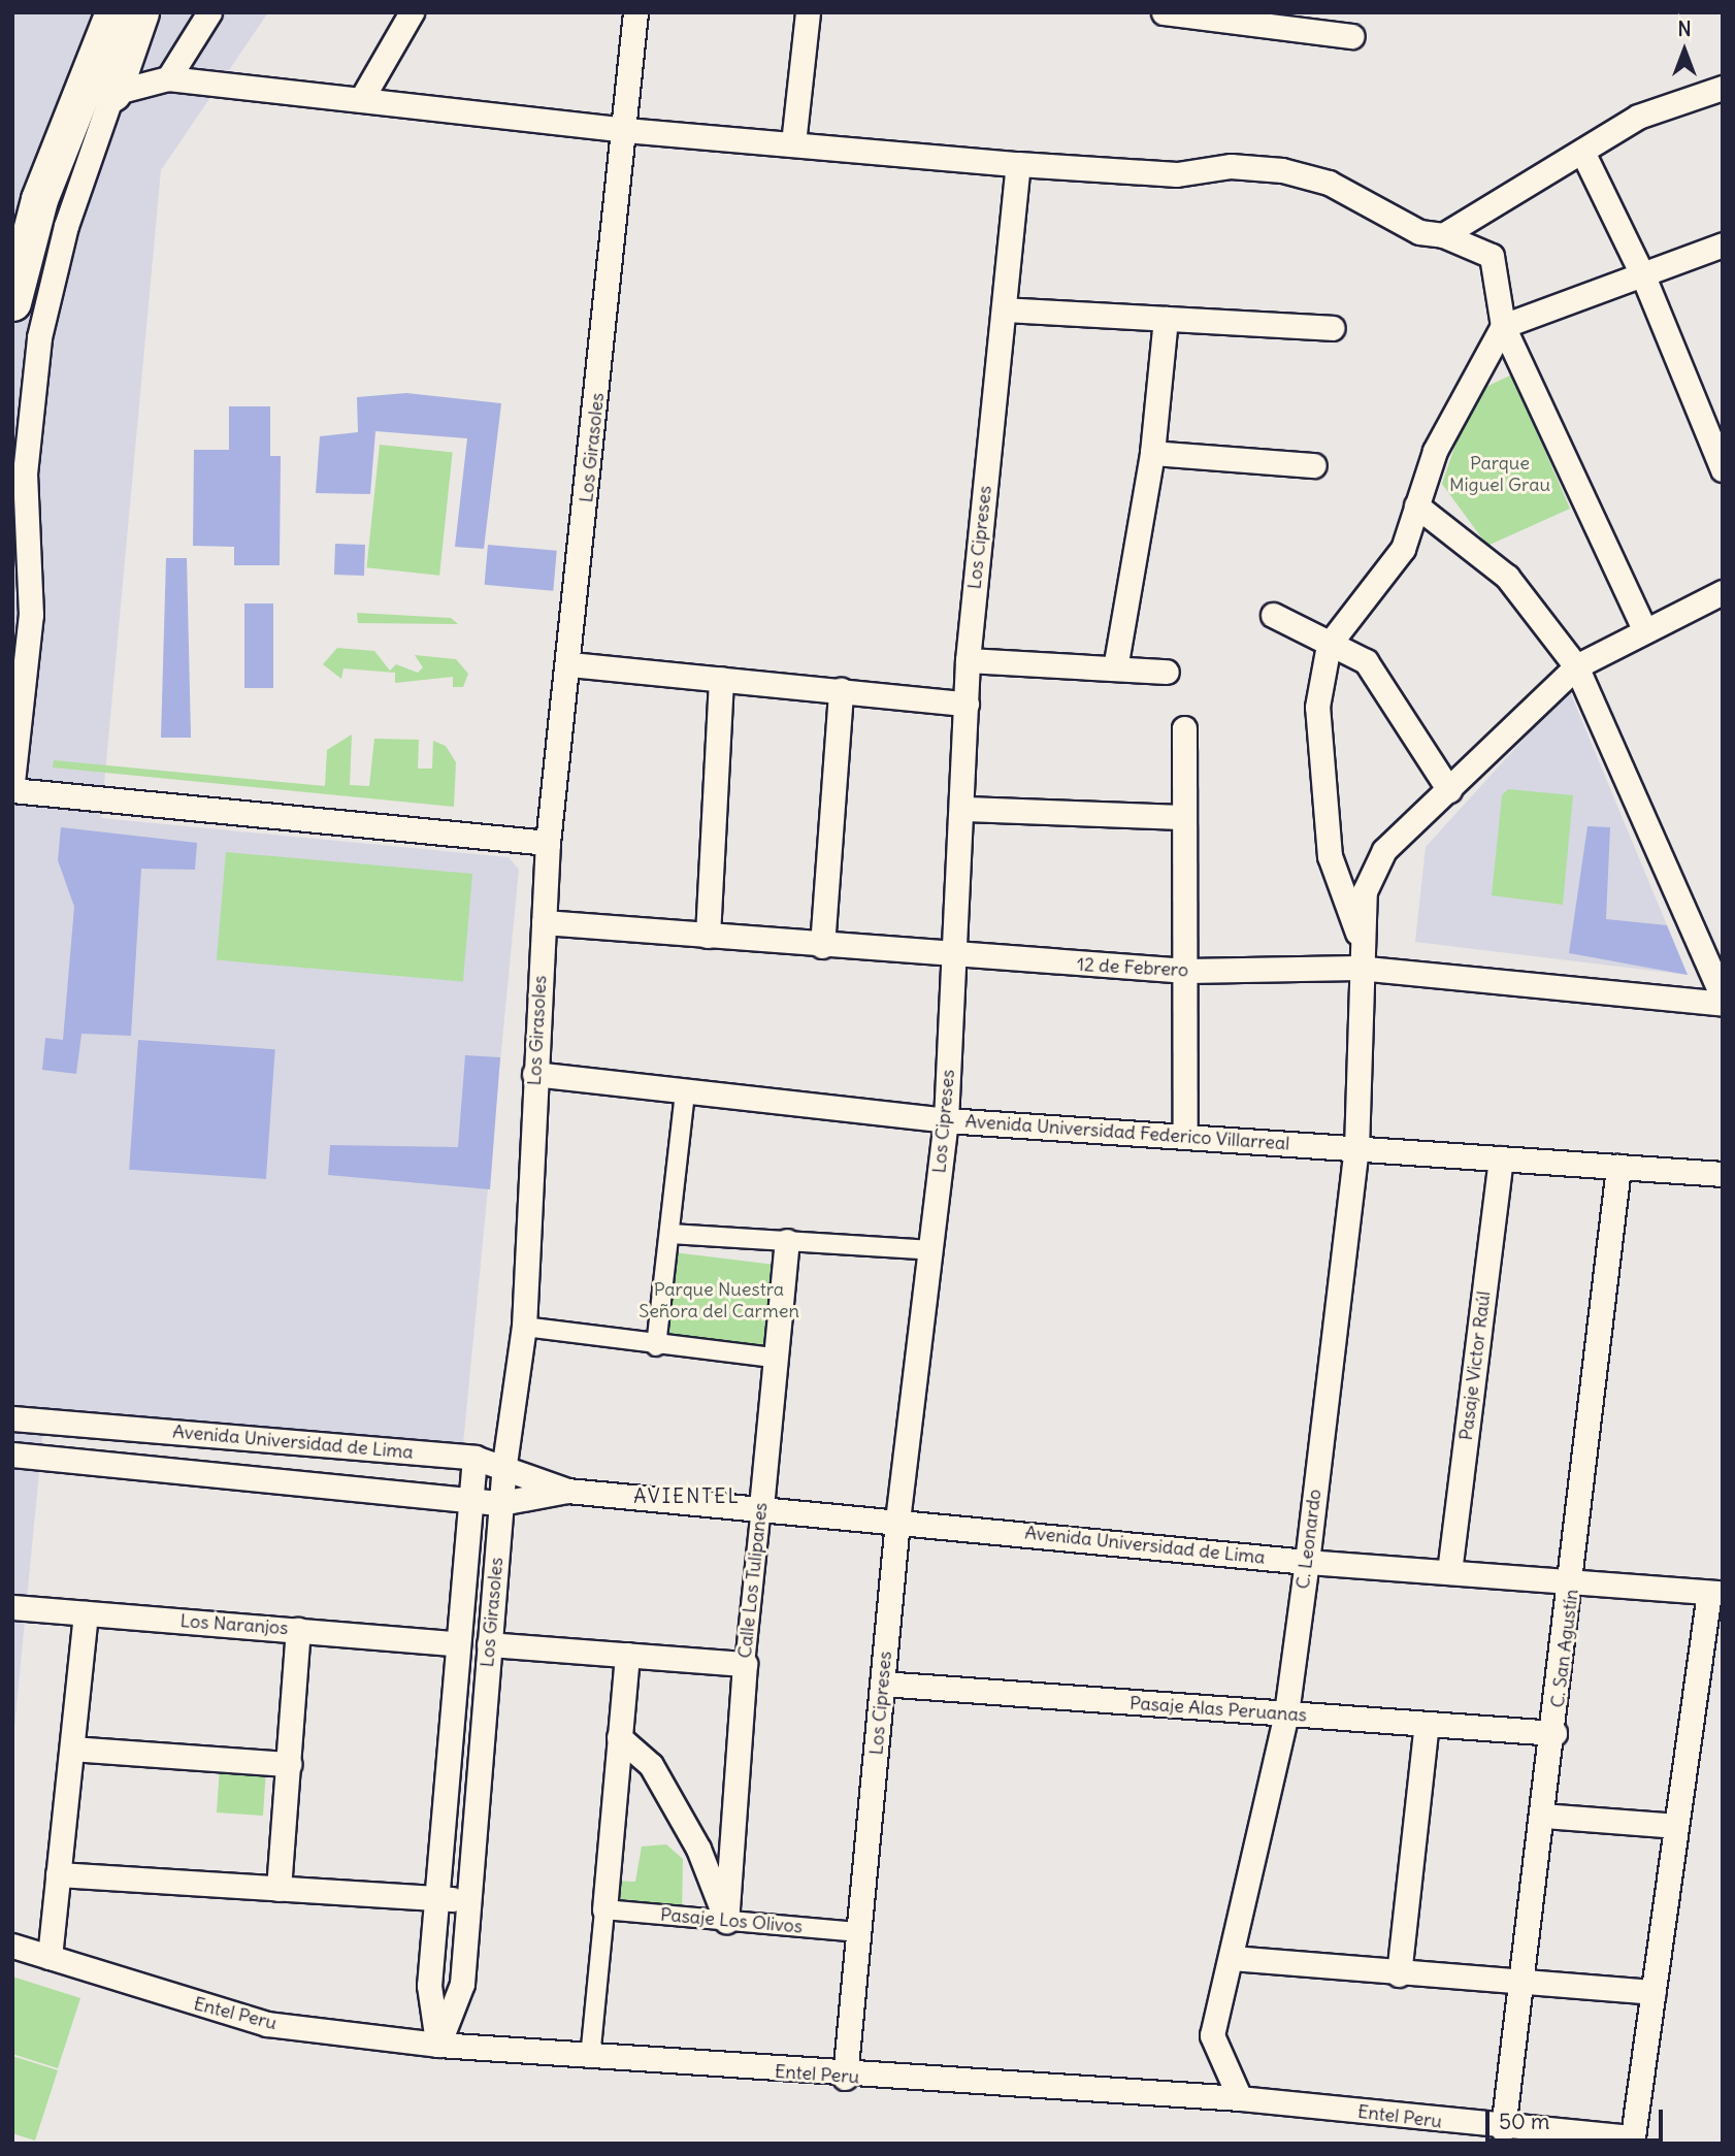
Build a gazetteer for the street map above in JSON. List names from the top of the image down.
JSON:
{
  "streets": {
    "street": [
      "Los Girasoles",
      "Los Cipreses",
      "12 de Febrero",
      "Avenida Universidad Federico Villarreal",
      "Pasaje Victor Raúl",
      "Avenida Universidad de Lima",
      "C. Leonardo",
      "Calle Los Tulipanes",
      "Los Naranjos",
      "C. San Agustín",
      "Pasaje Alas Peruanas",
      "Pasaje Los Olivos",
      "Entel Peru"
    ]
  },
  "crossings": [
    ["Los Girasoles", "12 de Febrero"],
    ["Los Girasoles", "Avenida Universidad Federico Villarreal"],
    ["Los Girasoles", "Avenida Universidad de Lima"],
    ["Los Girasoles", "Entel Peru"],
    ["Los Cipreses", "12 de Febrero"],
    ["Los Cipreses", "Avenida Universidad Federico Villarreal"],
    ["Los Cipreses", "Avenida Universidad de Lima"],
    ["Los Cipreses", "Pasaje Alas Peruanas"],
    ["Los Cipreses", "Pasaje Los Olivos"],
    ["Los Cipreses", "Entel Peru"],
    ["12 de Febrero", "C. Leonardo"],
    ["Avenida Universidad Federico Villarreal", "Pasaje Victor Raúl"],
    ["Avenida Universidad Federico Villarreal", "C. Leonardo"],
    ["Avenida Universidad Federico Villarreal", "C. San Agustín"],
    ["Pasaje Victor Raúl", "Avenida Universidad de Lima"],
    ["Avenida Universidad de Lima", "C. Leonardo"],
    ["Avenida Universidad de Lima", "Calle Los Tulipanes"],
    ["Avenida Universidad de Lima", "C. San Agustín"],
    ["C. Leonardo", "Pasaje Alas Peruanas"],
    ["C. Leonardo", "Entel Peru"],
    ["Calle Los Tulipanes", "Pasaje Los Olivos"],
    ["C. San Agustín", "Pasaje Alas Peruanas"],
    ["C. San Agustín", "Entel Peru"]
  ],
  "districts": ["AVIENTEL"],
  "parks": ["Parque Miguel Grau", "Parque Nuestra Señora del Carmen"],
  "scale_bar": "50 m",
  "north": "top"
}
